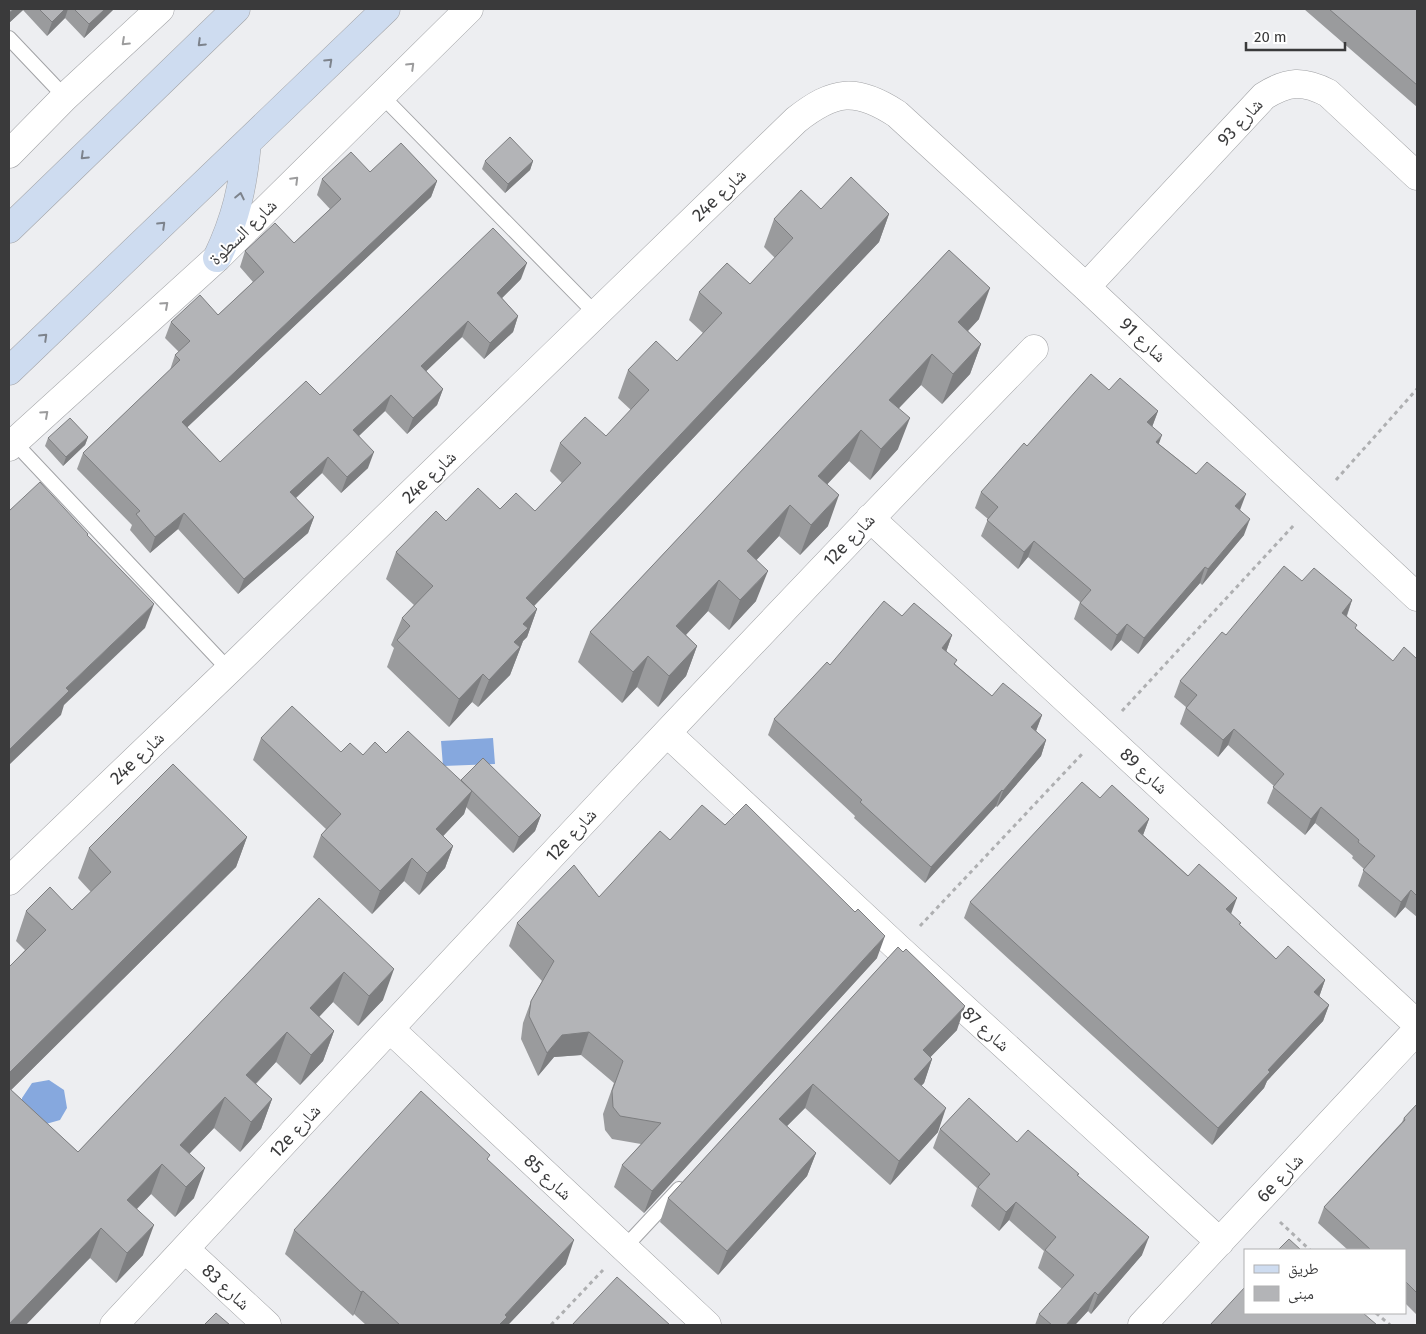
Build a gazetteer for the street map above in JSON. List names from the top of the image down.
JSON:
{
  "streets": {
    "street": [
      "شارع 93",
      "24e شارع",
      "شارع السطوة",
      "شارع 91",
      "12e شارع",
      "شارع 89",
      "شارع 87",
      "شارع 85",
      "6e شارع",
      "شارع 83"
    ]
  },
  "crossings": [
    ["شارع 93", "شارع 91"],
    ["24e شارع", "شارع 91"],
    ["12e شارع", "شارع 89"],
    ["12e شارع", "شارع 87"],
    ["12e شارع", "شارع 85"],
    ["12e شارع", "شارع 83"],
    ["شارع 87", "6e شارع"]
  ],
  "legend": ["طريق", "مبنى"],
  "scale_bar": "20 m"
}
